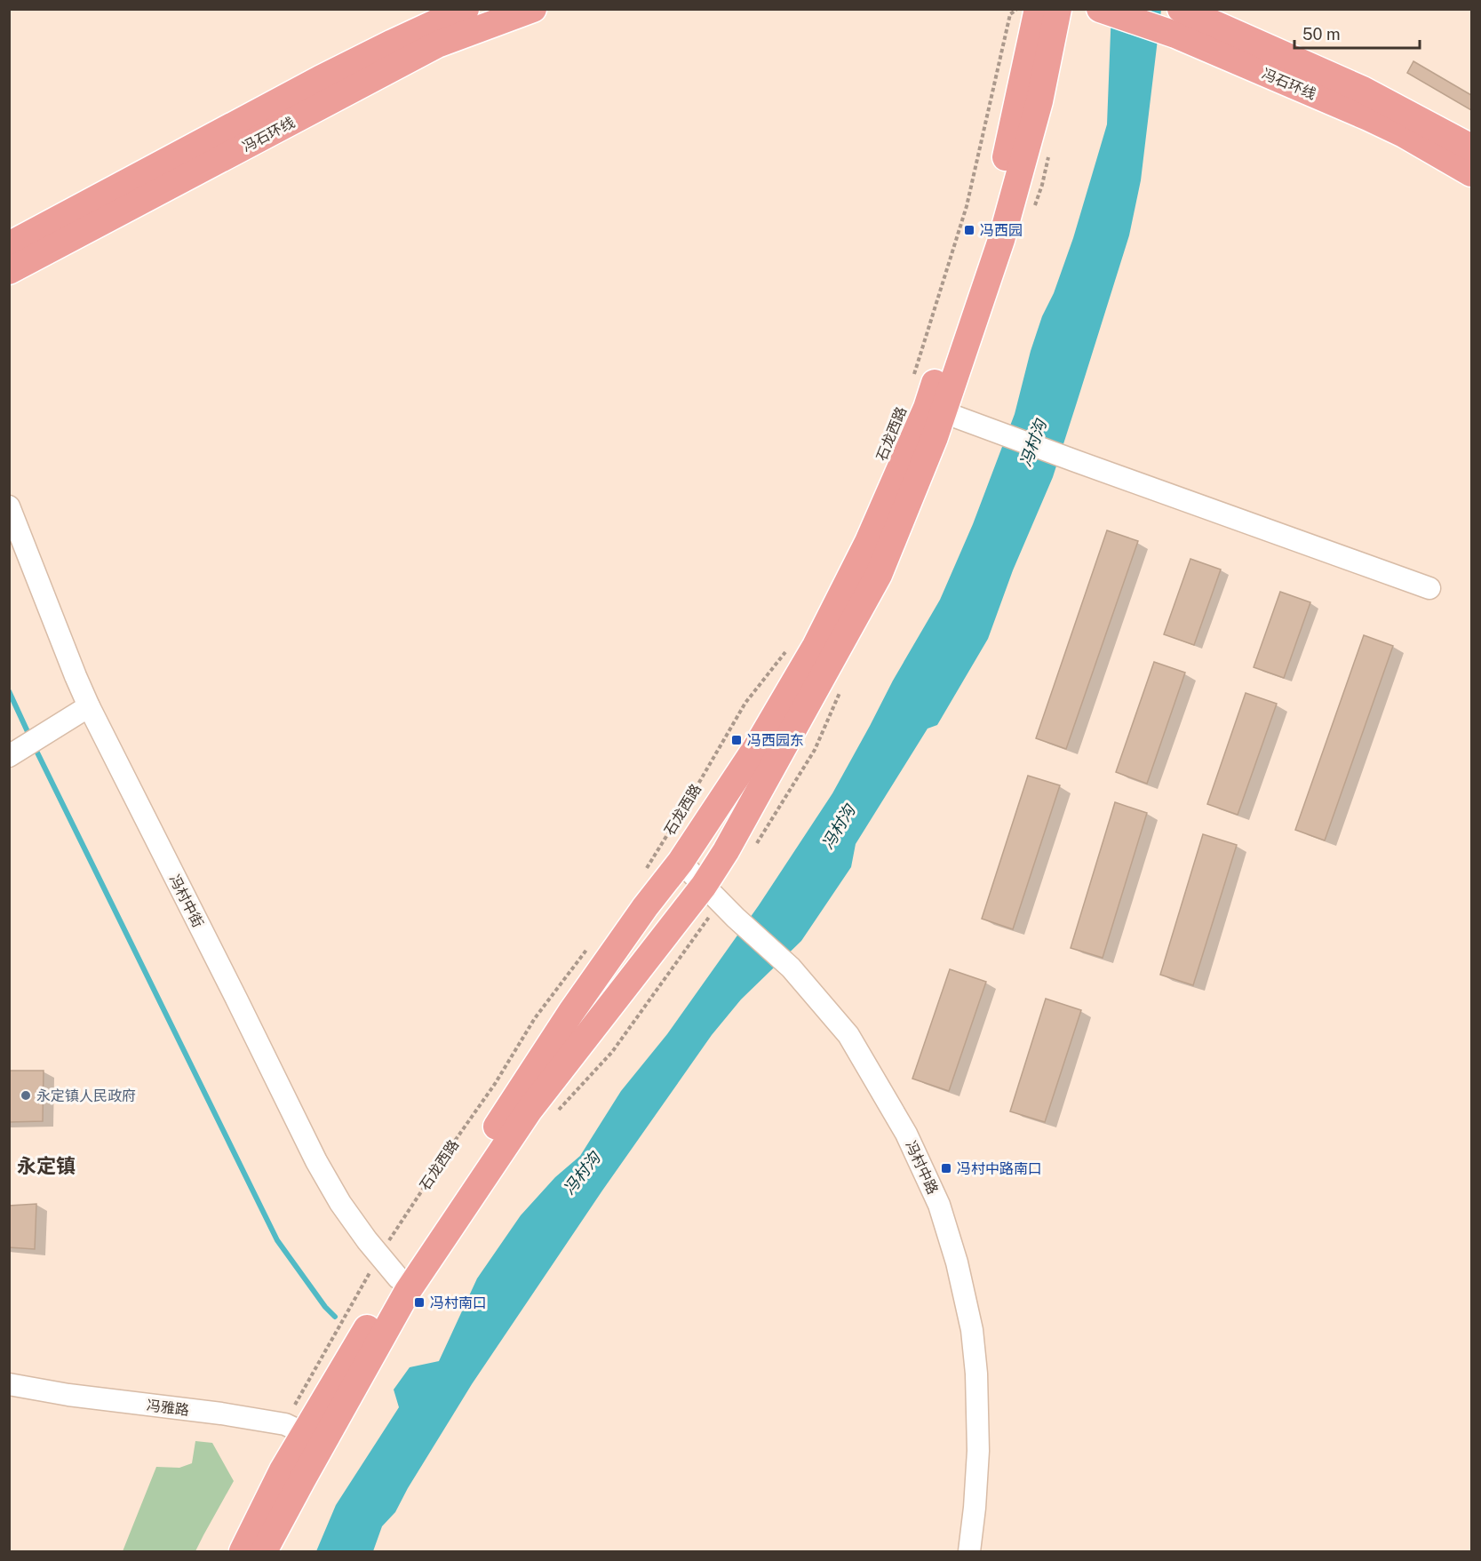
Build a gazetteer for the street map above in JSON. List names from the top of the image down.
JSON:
{
  "streets": {
    "main road": ["冯石环线", "石龙西路"],
    "street": ["冯村中街", "冯村中路", "冯雅路"]
  },
  "crossings": [
    ["石龙西路", "冯村中街"],
    ["石龙西路", "冯村中路"],
    ["石龙西路", "冯雅路"]
  ],
  "districts": ["永定镇"],
  "water": ["冯村沟"],
  "places": {
    "transit": [
      "冯西园",
      "冯西园东",
      "冯村中路南口",
      "冯村南口"
    ],
    "other": ["永定镇人民政府"]
  },
  "scale_bar": "50 m"
}
